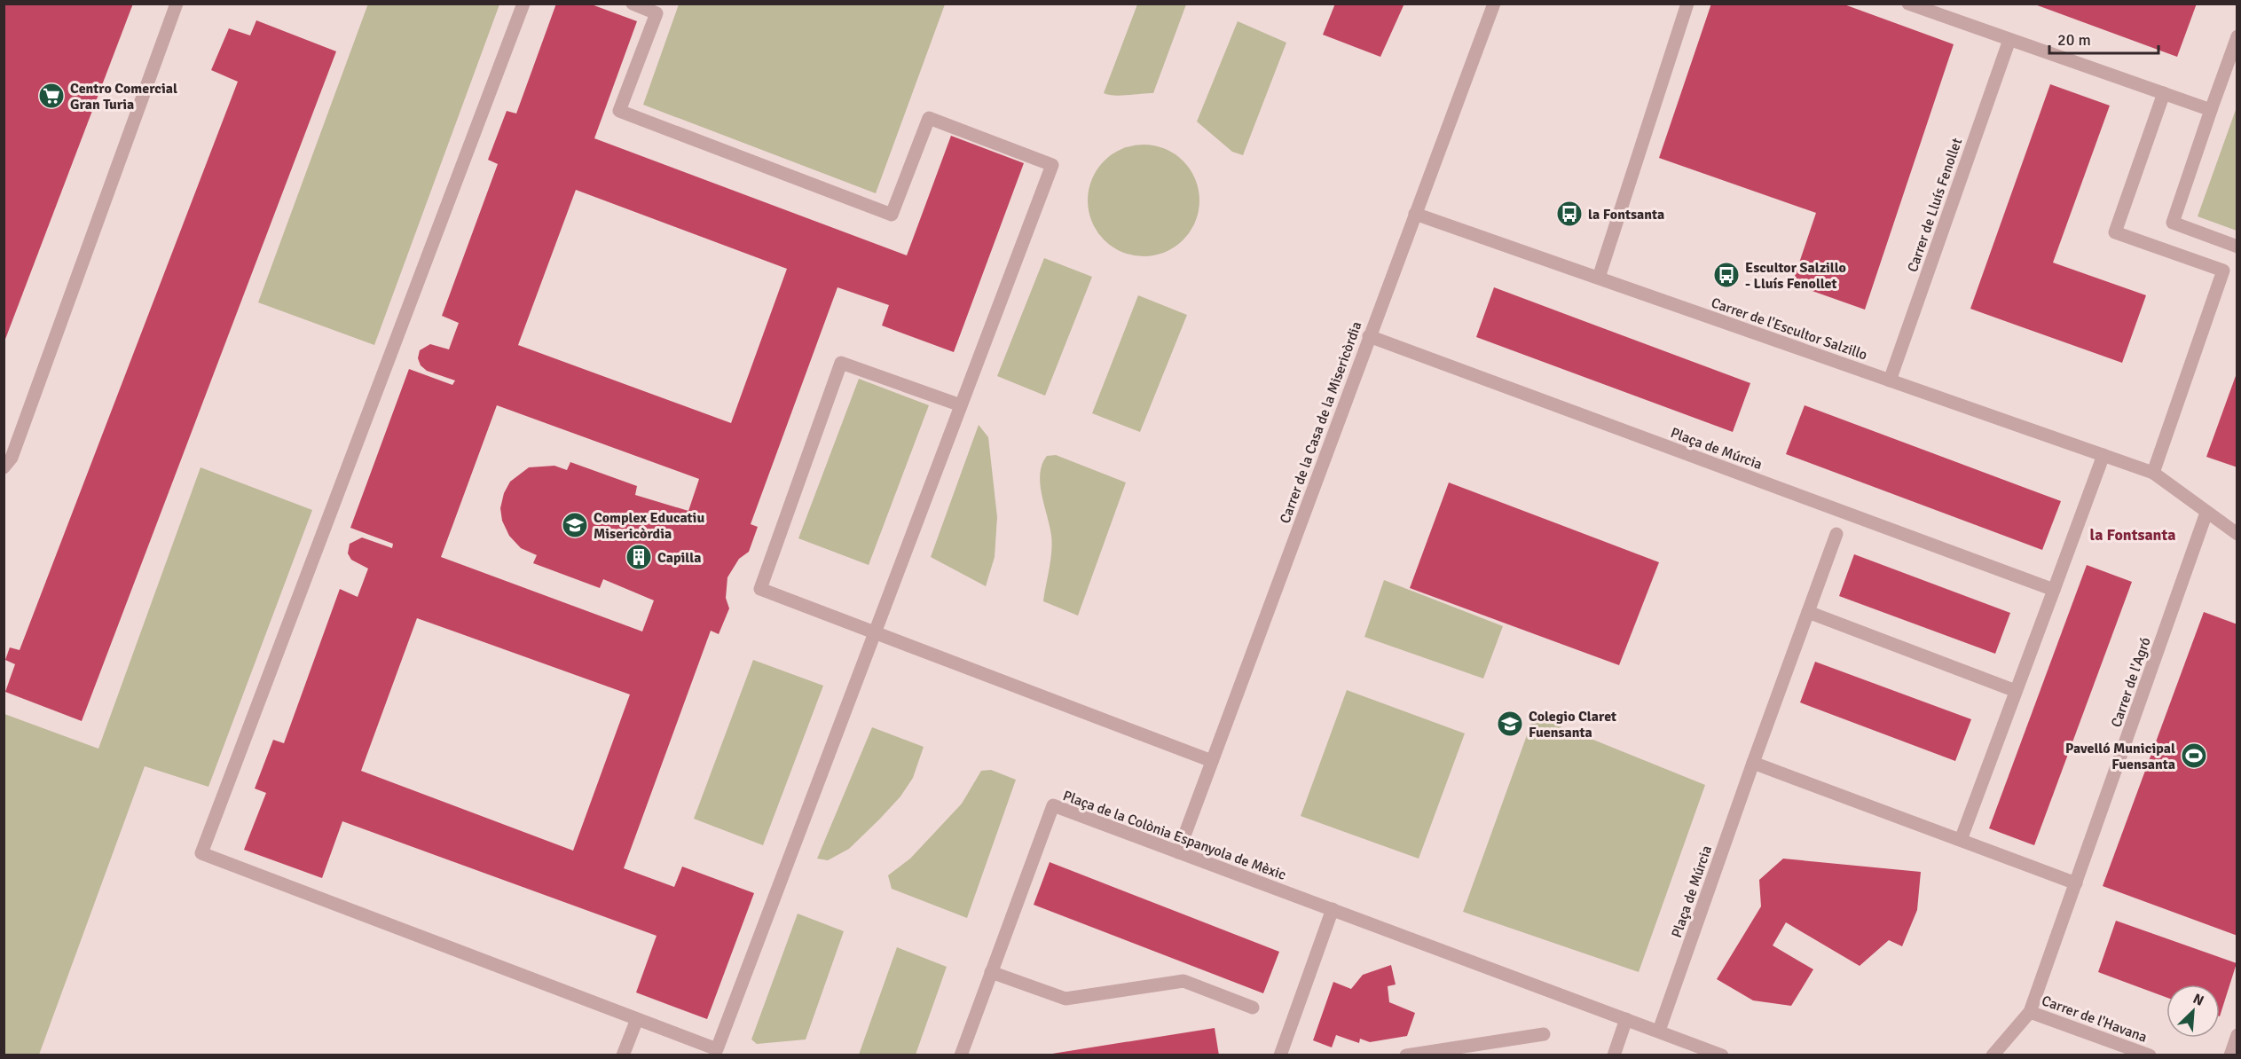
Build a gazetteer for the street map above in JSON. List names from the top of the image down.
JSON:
{
  "streets": {
    "street": [
      "Carrer de Lluís Fenollet",
      "Carrer de l'Escultor Salzillo",
      "Carrer de la Casa de la Misericòrdia",
      "Plaça de Múrcia",
      "Carrer de l'Agró",
      "Plaça de la Colònia Espanyola de Mèxic",
      "Carrer de l'Havana"
    ]
  },
  "crossings": [
    ["Carrer de Lluís Fenollet", "Carrer de l'Escultor Salzillo"],
    ["Carrer de l'Escultor Salzillo", "Carrer de la Casa de la Misericòrdia"],
    ["Carrer de l'Escultor Salzillo", "Carrer de l'Agró"],
    ["Carrer de la Casa de la Misericòrdia", "Plaça de Múrcia"],
    ["Carrer de la Casa de la Misericòrdia", "Plaça de la Colònia Espanyola de Mèxic"],
    ["Carrer de l'Agró", "Carrer de l'Havana"]
  ],
  "districts": ["la Fontsanta"],
  "places": {
    "supermarket": ["Centro Comercial Gran Turia"],
    "bus stop": ["la Fontsanta", "Escultor Salzillo - Lluís Fenollet"],
    "school or university": ["Complex Educatiu Misericòrdia", "Colegio Claret Fuensanta"],
    "building": ["Capilla"],
    "sports": ["Pavelló Municipal Fuensanta"]
  },
  "scale_bar": "20 m",
  "north": "top right"
}
